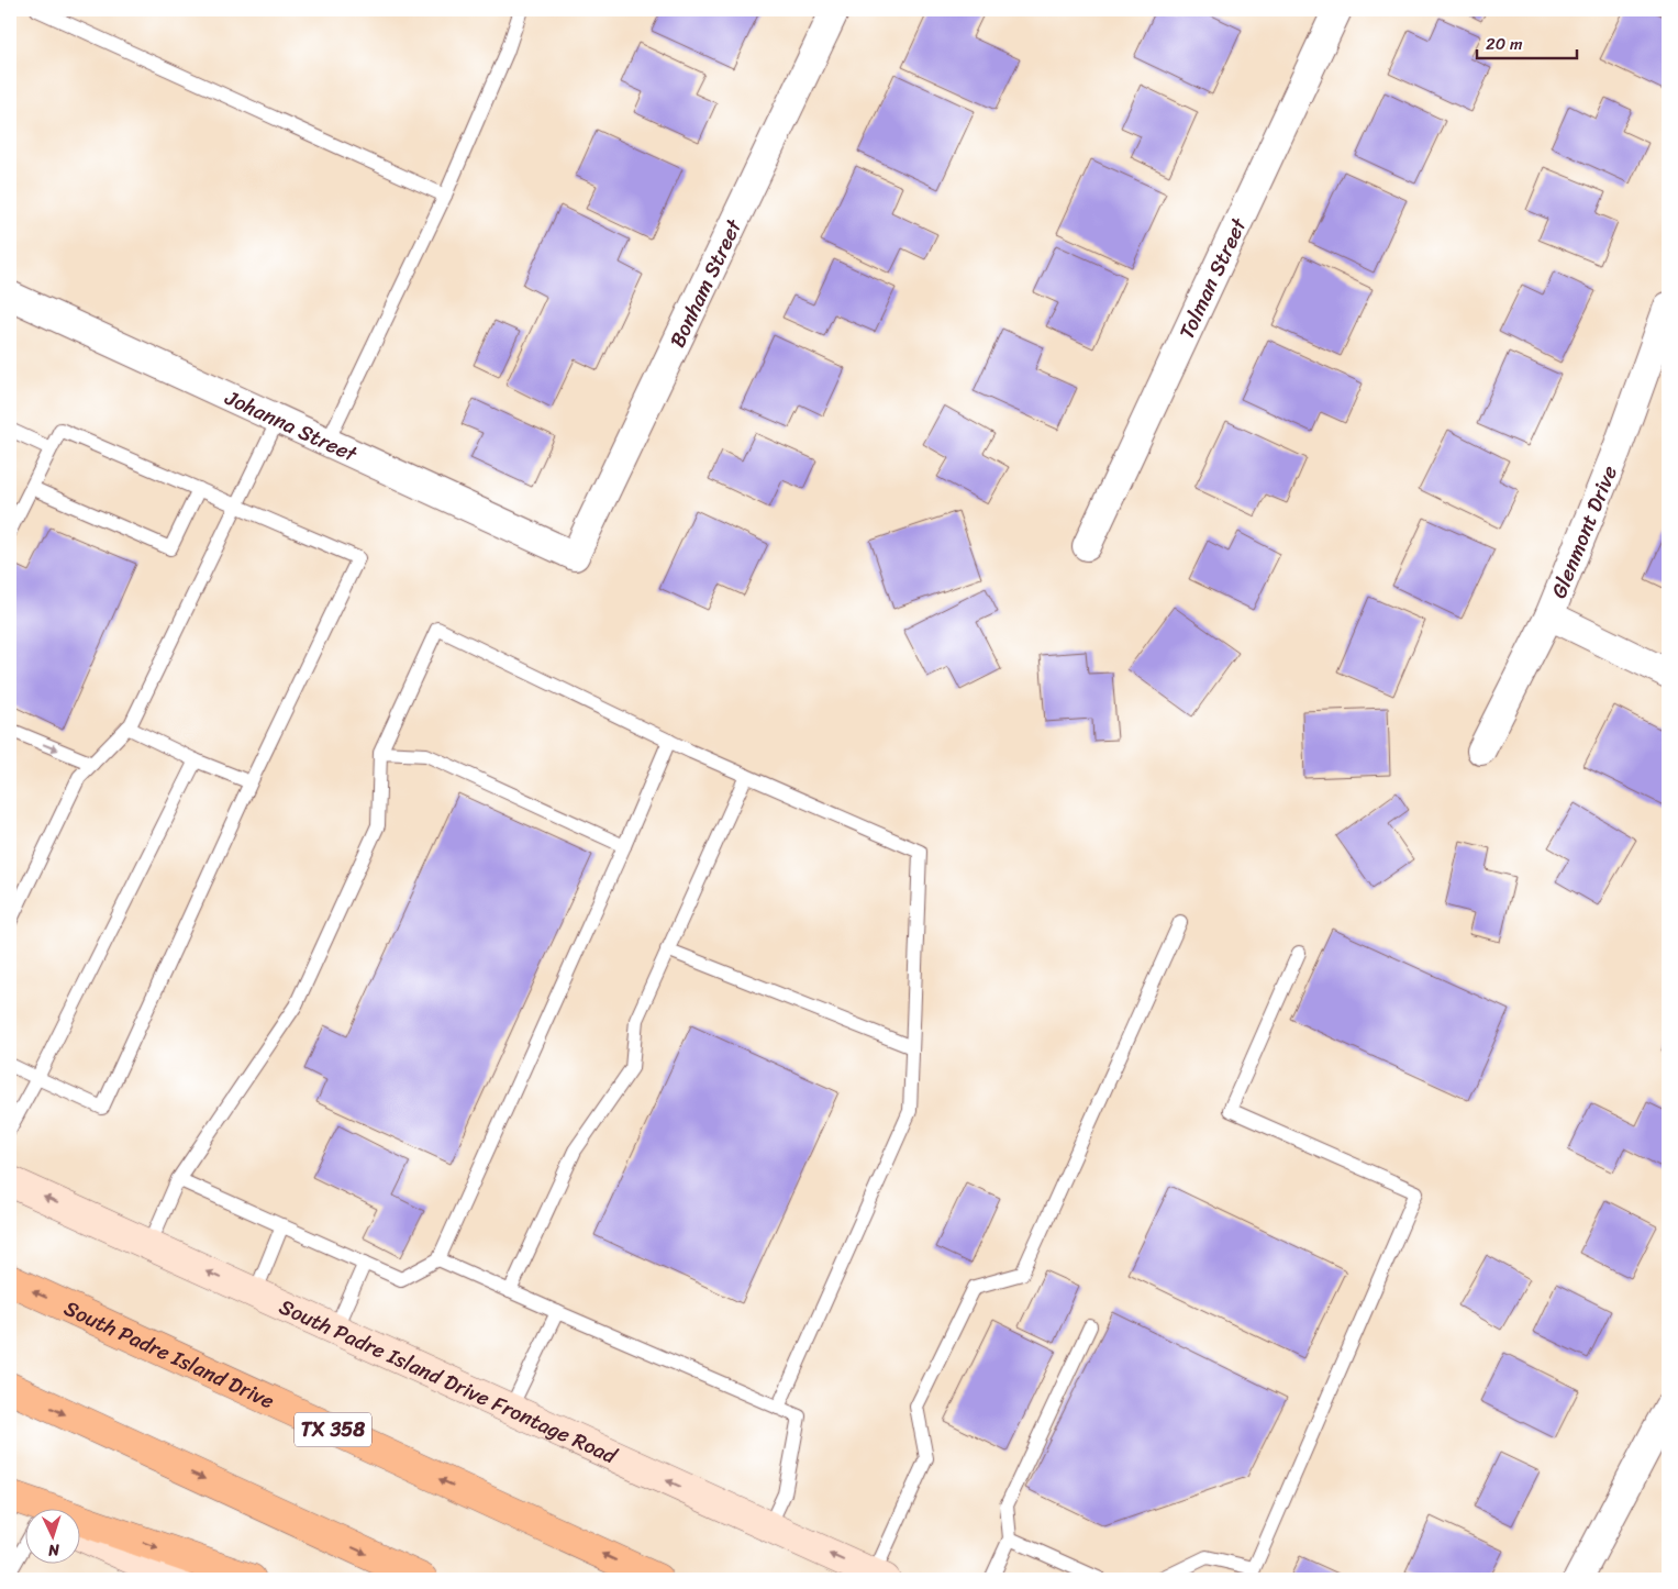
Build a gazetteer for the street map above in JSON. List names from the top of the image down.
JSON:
{
  "streets": {
    "highway": ["South Padre Island Drive", "TX 358"],
    "main road": ["South Padre Island Drive Frontage Road"],
    "street": [
      "Tolman Street",
      "Bonham Street",
      "Johanna Street",
      "Glenmont Drive"
    ]
  },
  "crossings": [
    ["Bonham Street", "Johanna Street"]
  ],
  "one_way": ["South Padre Island Drive Frontage Road"],
  "scale_bar": "20 m",
  "north": "bottom"
}
